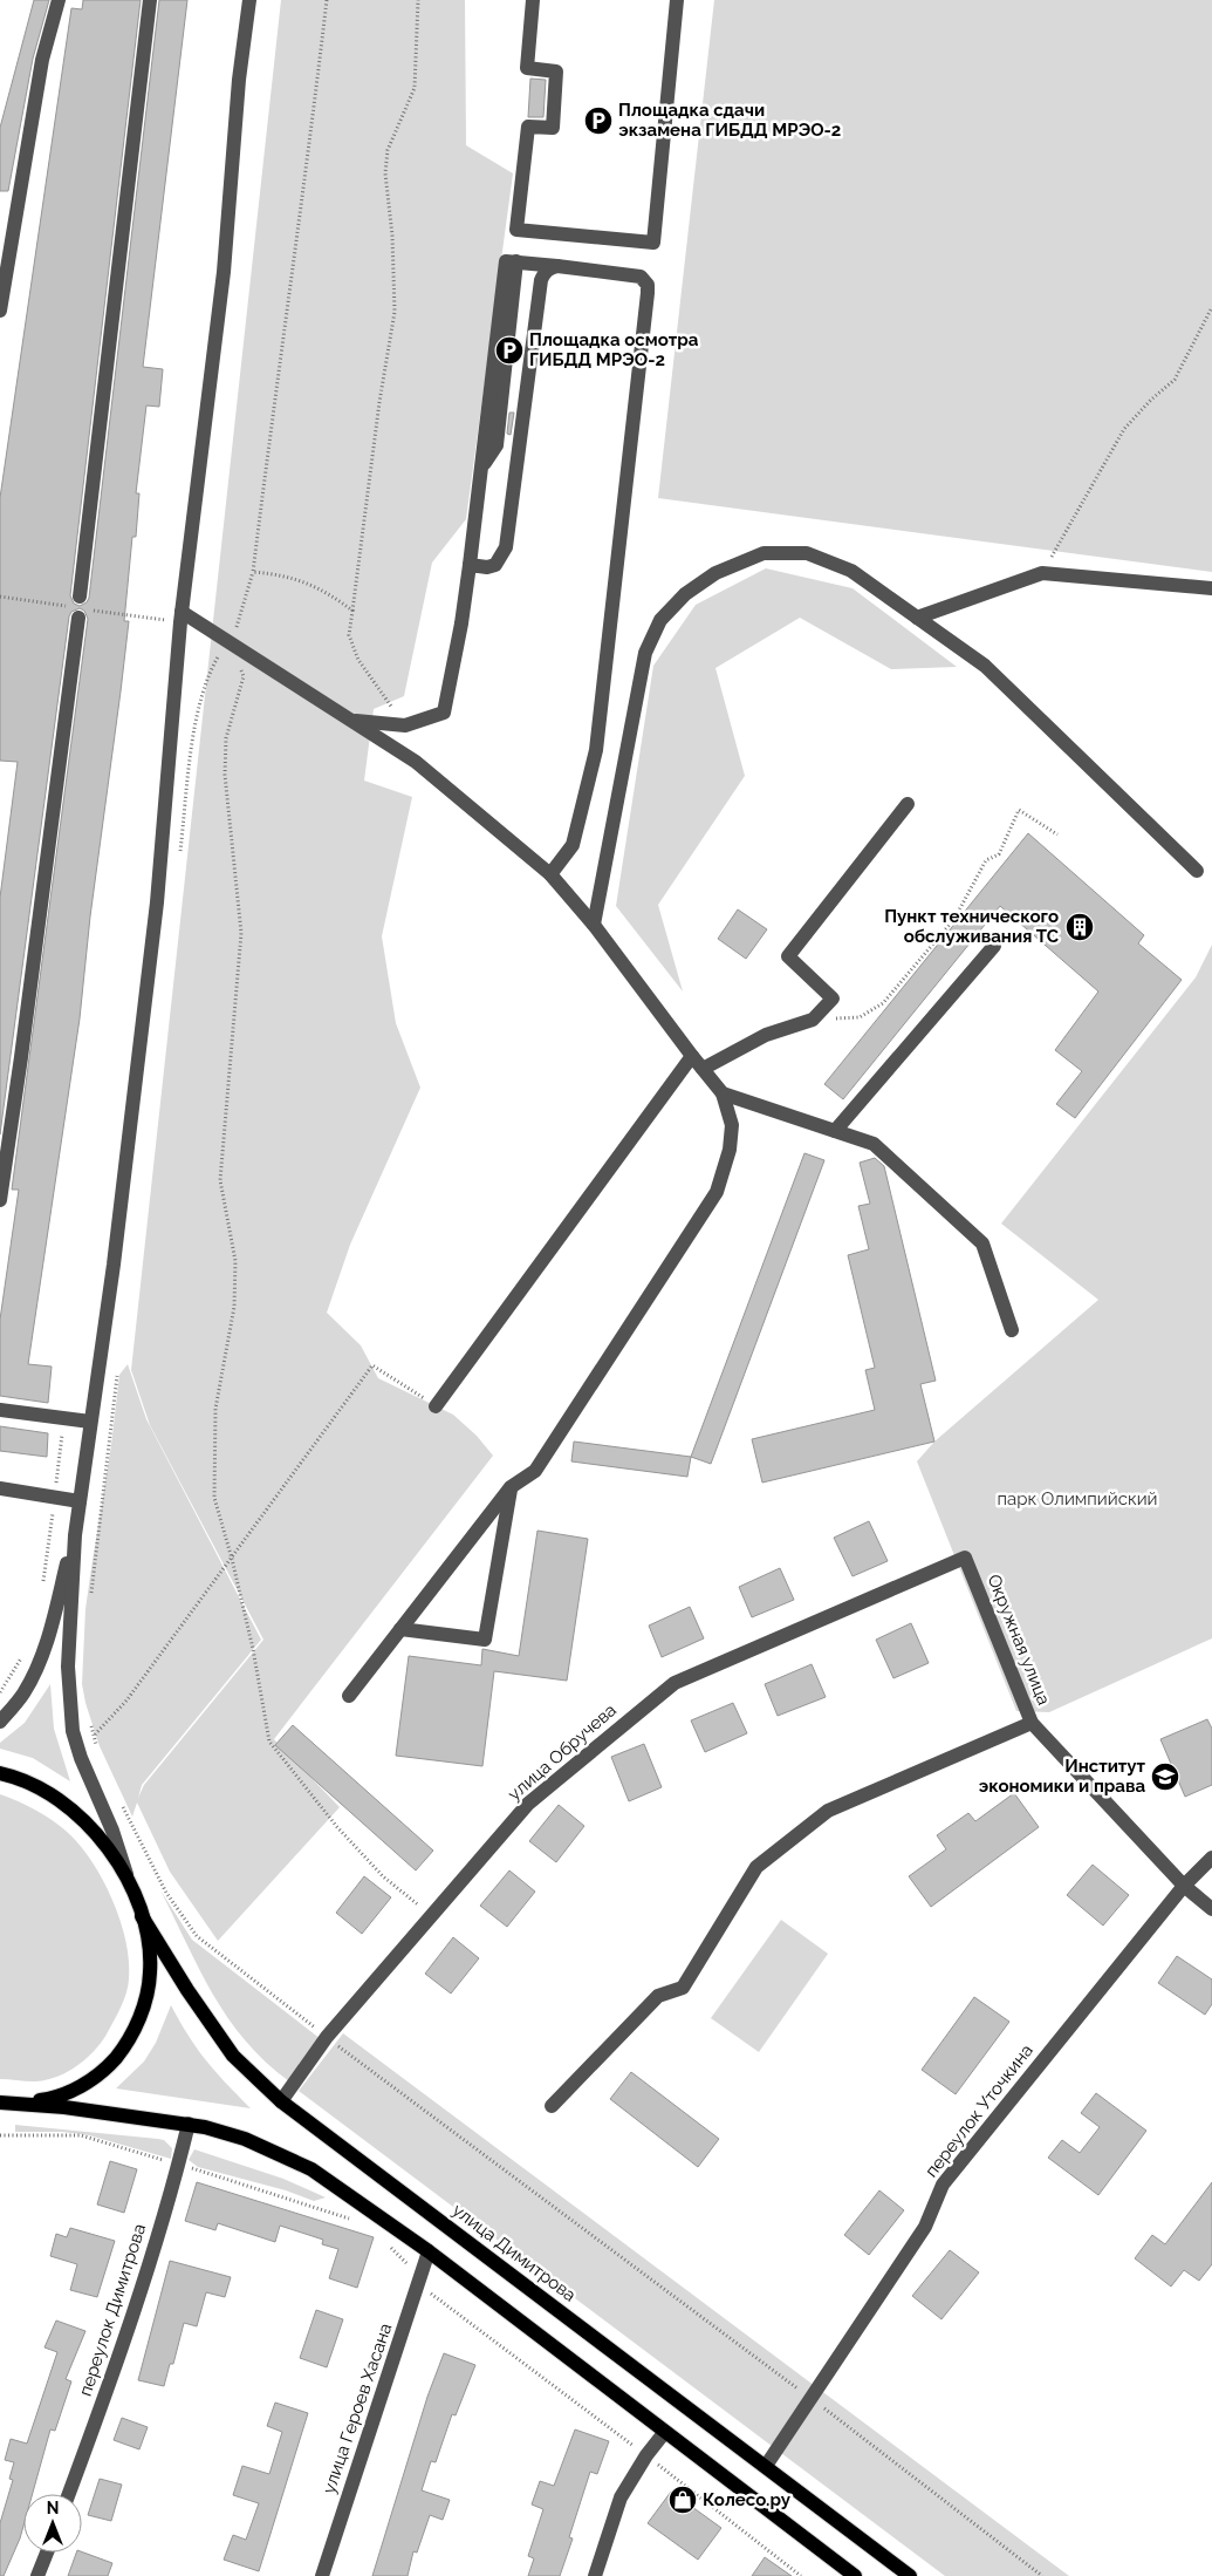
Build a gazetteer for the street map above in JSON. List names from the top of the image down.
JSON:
{
  "streets": {
    "main road": ["улица Димитрова"],
    "street": [
      "Окружная улица",
      "улица Обручева",
      "переулок Уточкина",
      "переулок Димитрова",
      "улица Героев Хасана"
    ]
  },
  "crossings": [
    ["Окружная улица", "улица Обручева"],
    ["Окружная улица", "переулок Уточкина"],
    ["улица Обручева", "улица Димитрова"],
    ["переулок Уточкина", "улица Димитрова"],
    ["улица Димитрова", "переулок Димитрова"],
    ["улица Димитрова", "улица Героев Хасана"]
  ],
  "parks": ["парк Олимпийский"],
  "places": {
    "parking": ["Площадка сдачи экзамена ГИБДД МРЭО-2", "Площадка осмотра ГИБДД МРЭО-2"],
    "building": ["Пункт технического обслуживания ТС"],
    "school or university": ["Институт экономики и права"],
    "shop": ["Колесо.ру"]
  },
  "north": "top"
}
